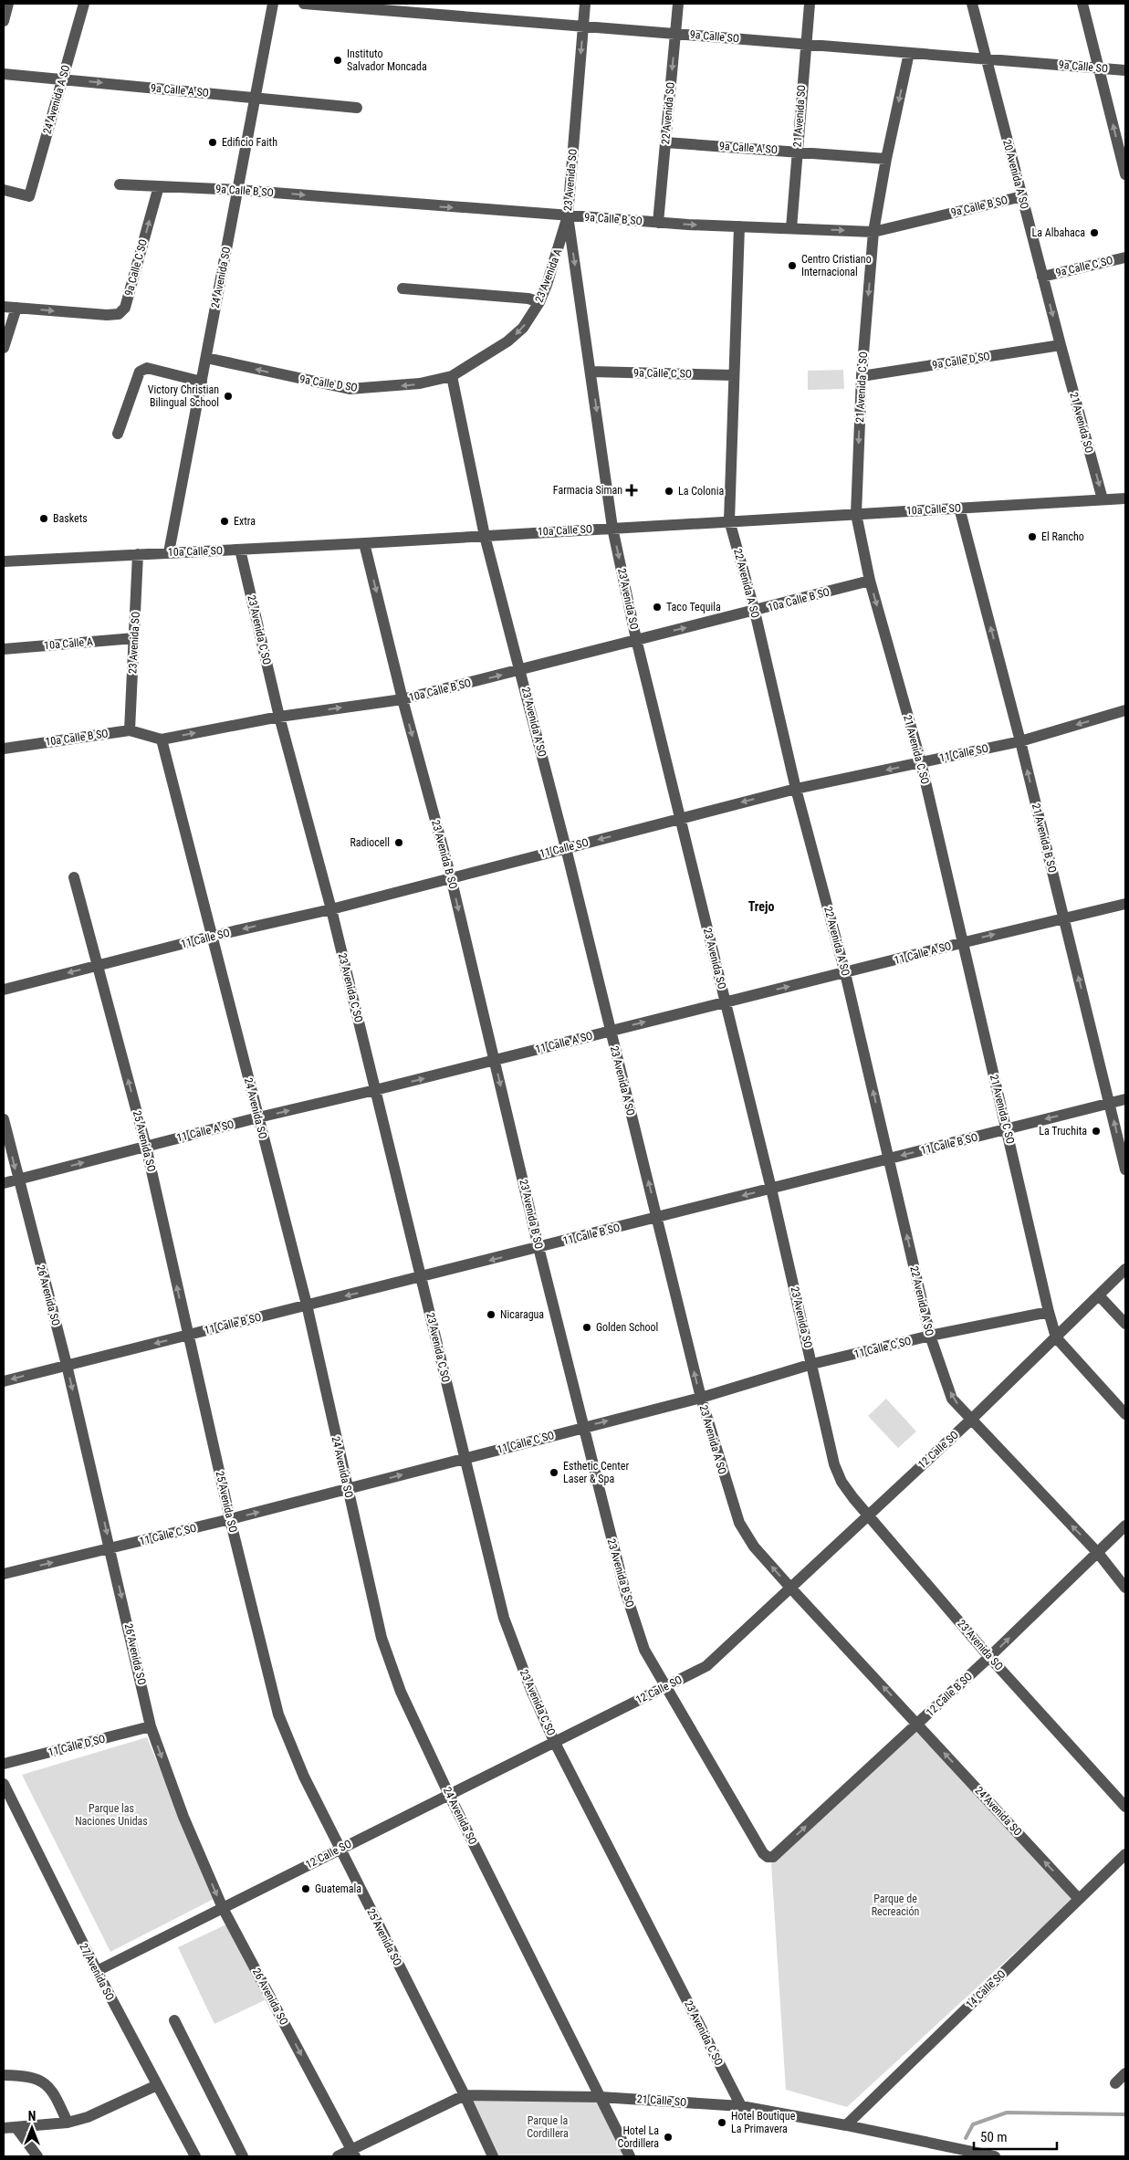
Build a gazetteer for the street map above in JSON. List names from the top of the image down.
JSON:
{
  "streets": {
    "street": [
      "9a Calle SO",
      "9a Calle A SO",
      "24 Avenida A SO",
      "22 Avenida SO",
      "21 Avenida SO",
      "20 Avenida A SO",
      "23 Avenida SO",
      "9a Calle B SO",
      "9a Calle C SO",
      "23 Avenida A",
      "24 Avenida SO",
      "9a Calle D SO",
      "21 Avenida C SO",
      "10a Calle SO",
      "22 Avenida A SO",
      "10a Calle B SO",
      "23 Avenida C SO",
      "10a Calle A",
      "23 Avenida A SO",
      "11 Calle SO",
      "21 Avenida B SO",
      "23 Avenida B SO",
      "11 Calle A SO",
      "25 Avenida SO",
      "11 Calle B SO",
      "26 Avenida SO",
      "11 Calle C SO",
      "12 Calle SO",
      "12 Calle B SO",
      "11 Calle D SO",
      "27 Avenida SO",
      "14 Calle SO",
      "21 Calle SO"
    ]
  },
  "crossings": [
    ["9a Calle SO", "22 Avenida SO"],
    ["9a Calle SO", "21 Avenida SO"],
    ["9a Calle SO", "20 Avenida A SO"],
    ["9a Calle SO", "23 Avenida SO"],
    ["9a Calle SO", "21 Avenida C SO"],
    ["9a Calle A SO", "24 Avenida A SO"],
    ["9a Calle A SO", "22 Avenida SO"],
    ["9a Calle A SO", "21 Avenida SO"],
    ["9a Calle A SO", "24 Avenida SO"],
    ["9a Calle A SO", "21 Avenida C SO"],
    ["22 Avenida SO", "9a Calle B SO"],
    ["21 Avenida SO", "20 Avenida A SO"],
    ["21 Avenida SO", "9a Calle B SO"],
    ["21 Avenida SO", "9a Calle D SO"],
    ["21 Avenida SO", "10a Calle SO"],
    ["20 Avenida A SO", "9a Calle B SO"],
    ["20 Avenida A SO", "9a Calle C SO"],
    ["20 Avenida A SO", "9a Calle D SO"],
    ["23 Avenida SO", "9a Calle B SO"],
    ["23 Avenida SO", "9a Calle C SO"],
    ["23 Avenida SO", "23 Avenida A"],
    ["23 Avenida SO", "10a Calle SO"],
    ["23 Avenida SO", "10a Calle B SO"],
    ["23 Avenida SO", "10a Calle A"],
    ["23 Avenida SO", "11 Calle SO"],
    ["23 Avenida SO", "11 Calle A SO"],
    ["23 Avenida SO", "11 Calle B SO"],
    ["23 Avenida SO", "11 Calle C SO"],
    ["23 Avenida SO", "12 Calle SO"],
    ["23 Avenida SO", "12 Calle B SO"],
    ["9a Calle B SO", "9a Calle C SO"],
    ["9a Calle B SO", "23 Avenida A"],
    ["9a Calle B SO", "24 Avenida SO"],
    ["9a Calle B SO", "21 Avenida C SO"],
    ["9a Calle B SO", "22 Avenida A SO"],
    ["9a Calle C SO", "22 Avenida A SO"],
    ["23 Avenida A", "9a Calle D SO"],
    ["23 Avenida A", "23 Avenida A SO"],
    ["24 Avenida SO", "9a Calle D SO"],
    ["24 Avenida SO", "10a Calle SO"],
    ["24 Avenida SO", "10a Calle B SO"],
    ["24 Avenida SO", "23 Avenida A SO"],
    ["24 Avenida SO", "11 Calle SO"],
    ["24 Avenida SO", "11 Calle A SO"],
    ["24 Avenida SO", "11 Calle B SO"],
    ["24 Avenida SO", "11 Calle C SO"],
    ["24 Avenida SO", "12 Calle SO"],
    ["24 Avenida SO", "12 Calle B SO"],
    ["24 Avenida SO", "14 Calle SO"],
    ["24 Avenida SO", "21 Calle SO"],
    ["9a Calle D SO", "21 Avenida C SO"],
    ["9a Calle D SO", "23 Avenida A SO"],
    ["21 Avenida C SO", "10a Calle SO"],
    ["21 Avenida C SO", "10a Calle B SO"],
    ["21 Avenida C SO", "11 Calle SO"],
    ["21 Avenida C SO", "11 Calle A SO"],
    ["21 Avenida C SO", "11 Calle B SO"],
    ["21 Avenida C SO", "11 Calle C SO"],
    ["21 Avenida C SO", "12 Calle SO"],
    ["10a Calle SO", "22 Avenida A SO"],
    ["10a Calle SO", "23 Avenida C SO"],
    ["10a Calle SO", "23 Avenida A SO"],
    ["10a Calle SO", "21 Avenida B SO"],
    ["10a Calle SO", "23 Avenida B SO"],
    ["22 Avenida A SO", "10a Calle B SO"],
    ["22 Avenida A SO", "11 Calle SO"],
    ["22 Avenida A SO", "11 Calle A SO"],
    ["22 Avenida A SO", "11 Calle B SO"],
    ["22 Avenida A SO", "11 Calle C SO"],
    ["22 Avenida A SO", "12 Calle SO"],
    ["22 Avenida A SO", "12 Calle B SO"],
    ["10a Calle B SO", "23 Avenida C SO"],
    ["10a Calle B SO", "23 Avenida A SO"],
    ["10a Calle B SO", "23 Avenida B SO"],
    ["23 Avenida C SO", "11 Calle SO"],
    ["23 Avenida C SO", "11 Calle A SO"],
    ["23 Avenida C SO", "11 Calle B SO"],
    ["23 Avenida C SO", "11 Calle C SO"],
    ["23 Avenida C SO", "12 Calle SO"],
    ["23 Avenida C SO", "21 Calle SO"],
    ["23 Avenida A SO", "11 Calle SO"],
    ["23 Avenida A SO", "11 Calle A SO"],
    ["23 Avenida A SO", "11 Calle B SO"],
    ["23 Avenida A SO", "11 Calle C SO"],
    ["23 Avenida A SO", "12 Calle SO"],
    ["23 Avenida A SO", "12 Calle B SO"],
    ["11 Calle SO", "21 Avenida B SO"],
    ["11 Calle SO", "23 Avenida B SO"],
    ["11 Calle SO", "25 Avenida SO"],
    ["21 Avenida B SO", "11 Calle A SO"],
    ["21 Avenida B SO", "11 Calle B SO"],
    ["23 Avenida B SO", "11 Calle A SO"],
    ["23 Avenida B SO", "11 Calle B SO"],
    ["23 Avenida B SO", "11 Calle C SO"],
    ["23 Avenida B SO", "12 Calle SO"],
    ["23 Avenida B SO", "12 Calle B SO"],
    ["11 Calle A SO", "25 Avenida SO"],
    ["11 Calle A SO", "26 Avenida SO"],
    ["25 Avenida SO", "11 Calle B SO"],
    ["25 Avenida SO", "11 Calle C SO"],
    ["25 Avenida SO", "12 Calle SO"],
    ["25 Avenida SO", "21 Calle SO"],
    ["11 Calle B SO", "26 Avenida SO"],
    ["26 Avenida SO", "11 Calle C SO"],
    ["26 Avenida SO", "12 Calle SO"],
    ["26 Avenida SO", "11 Calle D SO"],
    ["26 Avenida SO", "21 Calle SO"],
    ["12 Calle SO", "27 Avenida SO"],
    ["14 Calle SO", "21 Calle SO"]
  ],
  "one_way": [
    "22 Avenida SO",
    "21 Avenida SO",
    "9a Calle B SO",
    "23 Avenida A",
    "9a Calle D SO",
    "21 Avenida C SO",
    "22 Avenida A SO",
    "10a Calle B SO",
    "23 Avenida A SO",
    "11 Calle SO",
    "21 Avenida B SO",
    "23 Avenida B SO",
    "11 Calle A SO",
    "11 Calle B SO",
    "26 Avenida SO",
    "11 Calle C SO",
    "12 Calle B SO"
  ],
  "districts": ["Trejo"],
  "parks": ["Parque las Naciones Unidas", "Parque de Recreación", "Parque la Cordillera"],
  "places": {
    "other": [
      "Instituto Salvador Moncada",
      "Edificio Faith",
      "La Albahaca",
      "Centro Cristiano Internacional",
      "Victory Christian Bilingual School",
      "La Colonia",
      "Baskets",
      "Extra",
      "El Rancho",
      "Taco Tequila",
      "Radiocell",
      "La Truchita",
      "Nicaragua",
      "Golden School",
      "Esthetic Center Laser & Spa",
      "Guatemala",
      "Hotel Boutique La Primavera",
      "Hotel La Cordillera"
    ],
    "health": ["Farmacia Siman"]
  },
  "scale_bar": "50 m",
  "north": "top"
}
